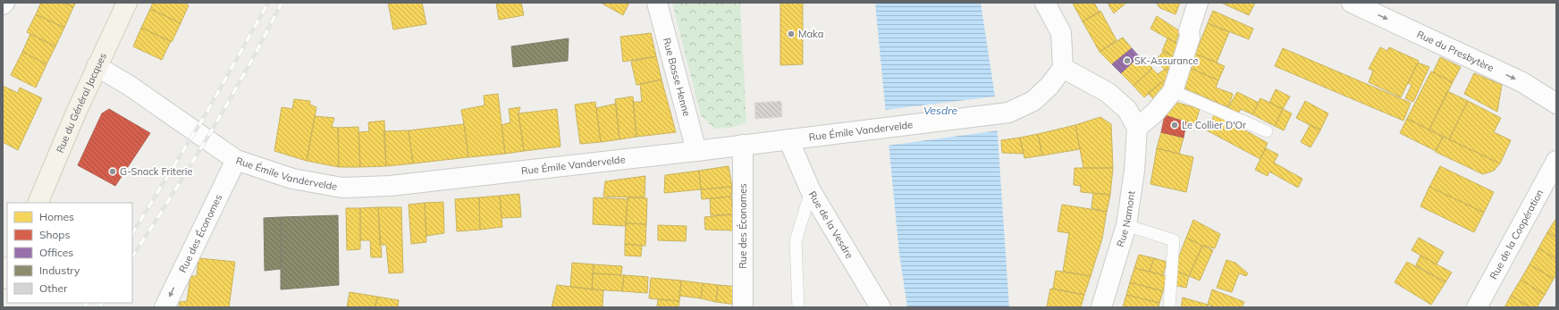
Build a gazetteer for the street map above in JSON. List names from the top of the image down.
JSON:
{
  "streets": {
    "main road": ["Rue du Général Jacques"],
    "street": [
      "Rue du Presbytère",
      "Rue Basse Henne",
      "Rue Émile Vandervelde",
      "Rue Namont",
      "Rue de la Vesdre",
      "Rue des Économes",
      "Rue de la Coopération"
    ]
  },
  "crossings": [
    ["Rue Basse Henne", "Rue Émile Vandervelde"],
    ["Rue du Général Jacques", "Rue Émile Vandervelde"],
    ["Rue Émile Vandervelde", "Rue de la Vesdre"],
    ["Rue Émile Vandervelde", "Rue des Économes"]
  ],
  "one_way": ["Rue du Presbytère", "Rue des Économes"],
  "water": ["Vesdre"],
  "places": [
    "Maka",
    "SK-Assurance",
    "Le Collier D'Or",
    "G-Snack Friterie"
  ],
  "legend": [
    "Homes",
    "Shops",
    "Offices",
    "Industry",
    "Other"
  ]
}
